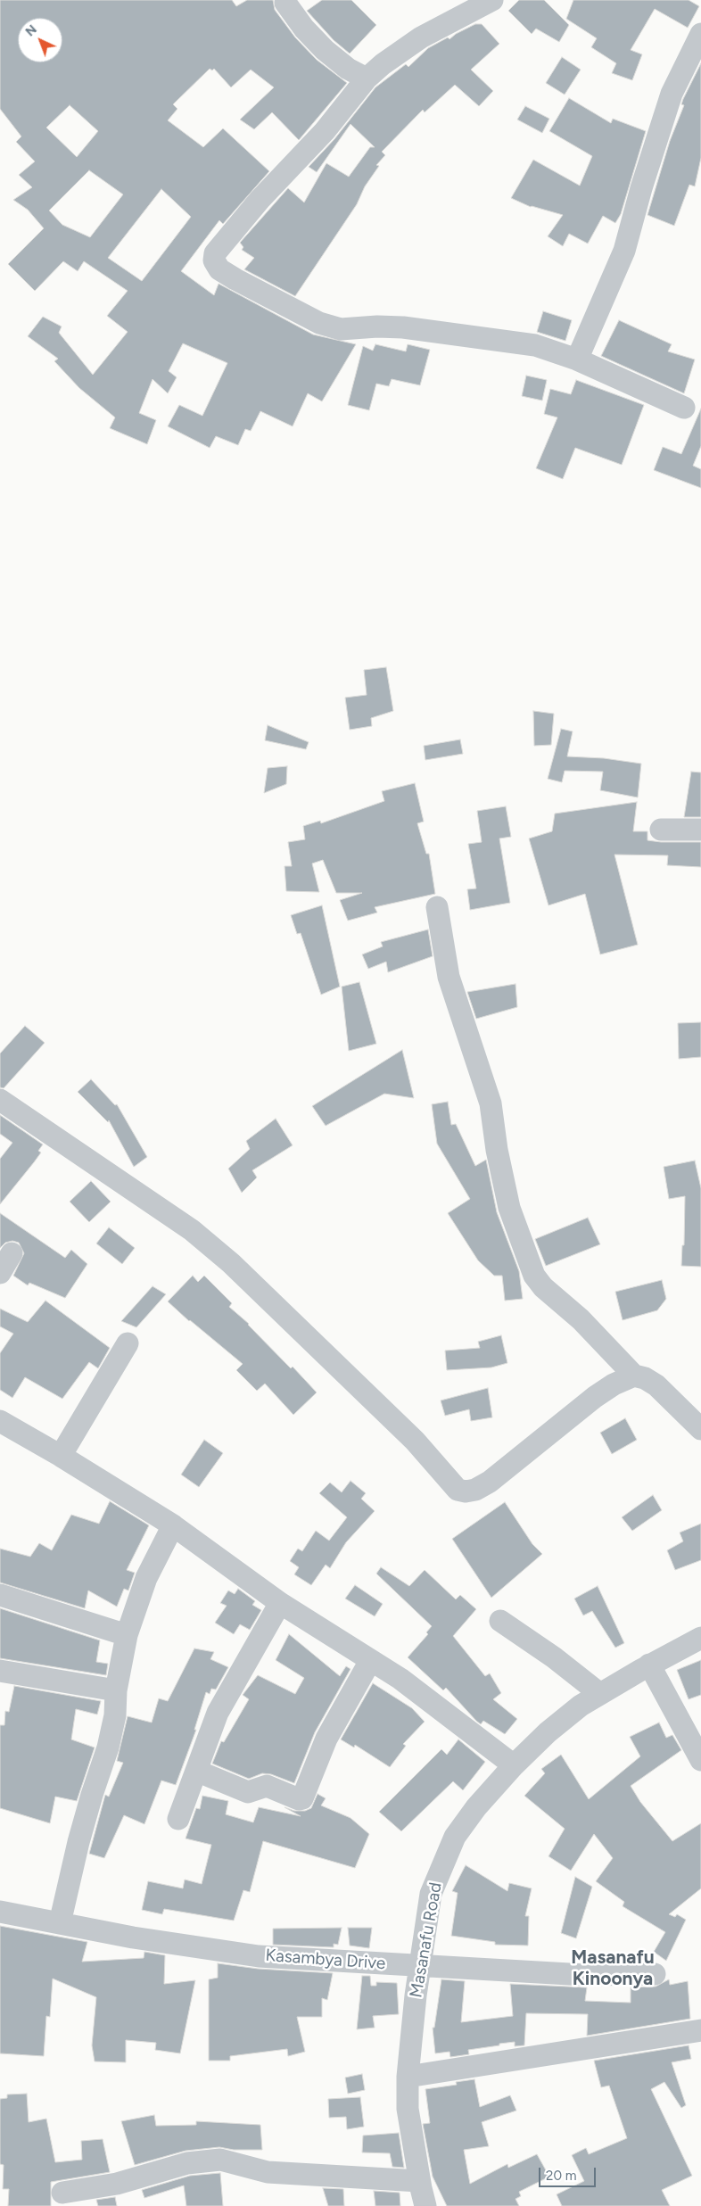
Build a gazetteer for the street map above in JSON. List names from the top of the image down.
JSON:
{
  "streets": {
    "street": ["Masanafu Road", "Kasambya Drive"]
  },
  "crossings": [
    ["Masanafu Road", "Kasambya Drive"]
  ],
  "districts": ["Masanafu Kinoonya"],
  "scale_bar": "20 m",
  "north": "top left"
}
